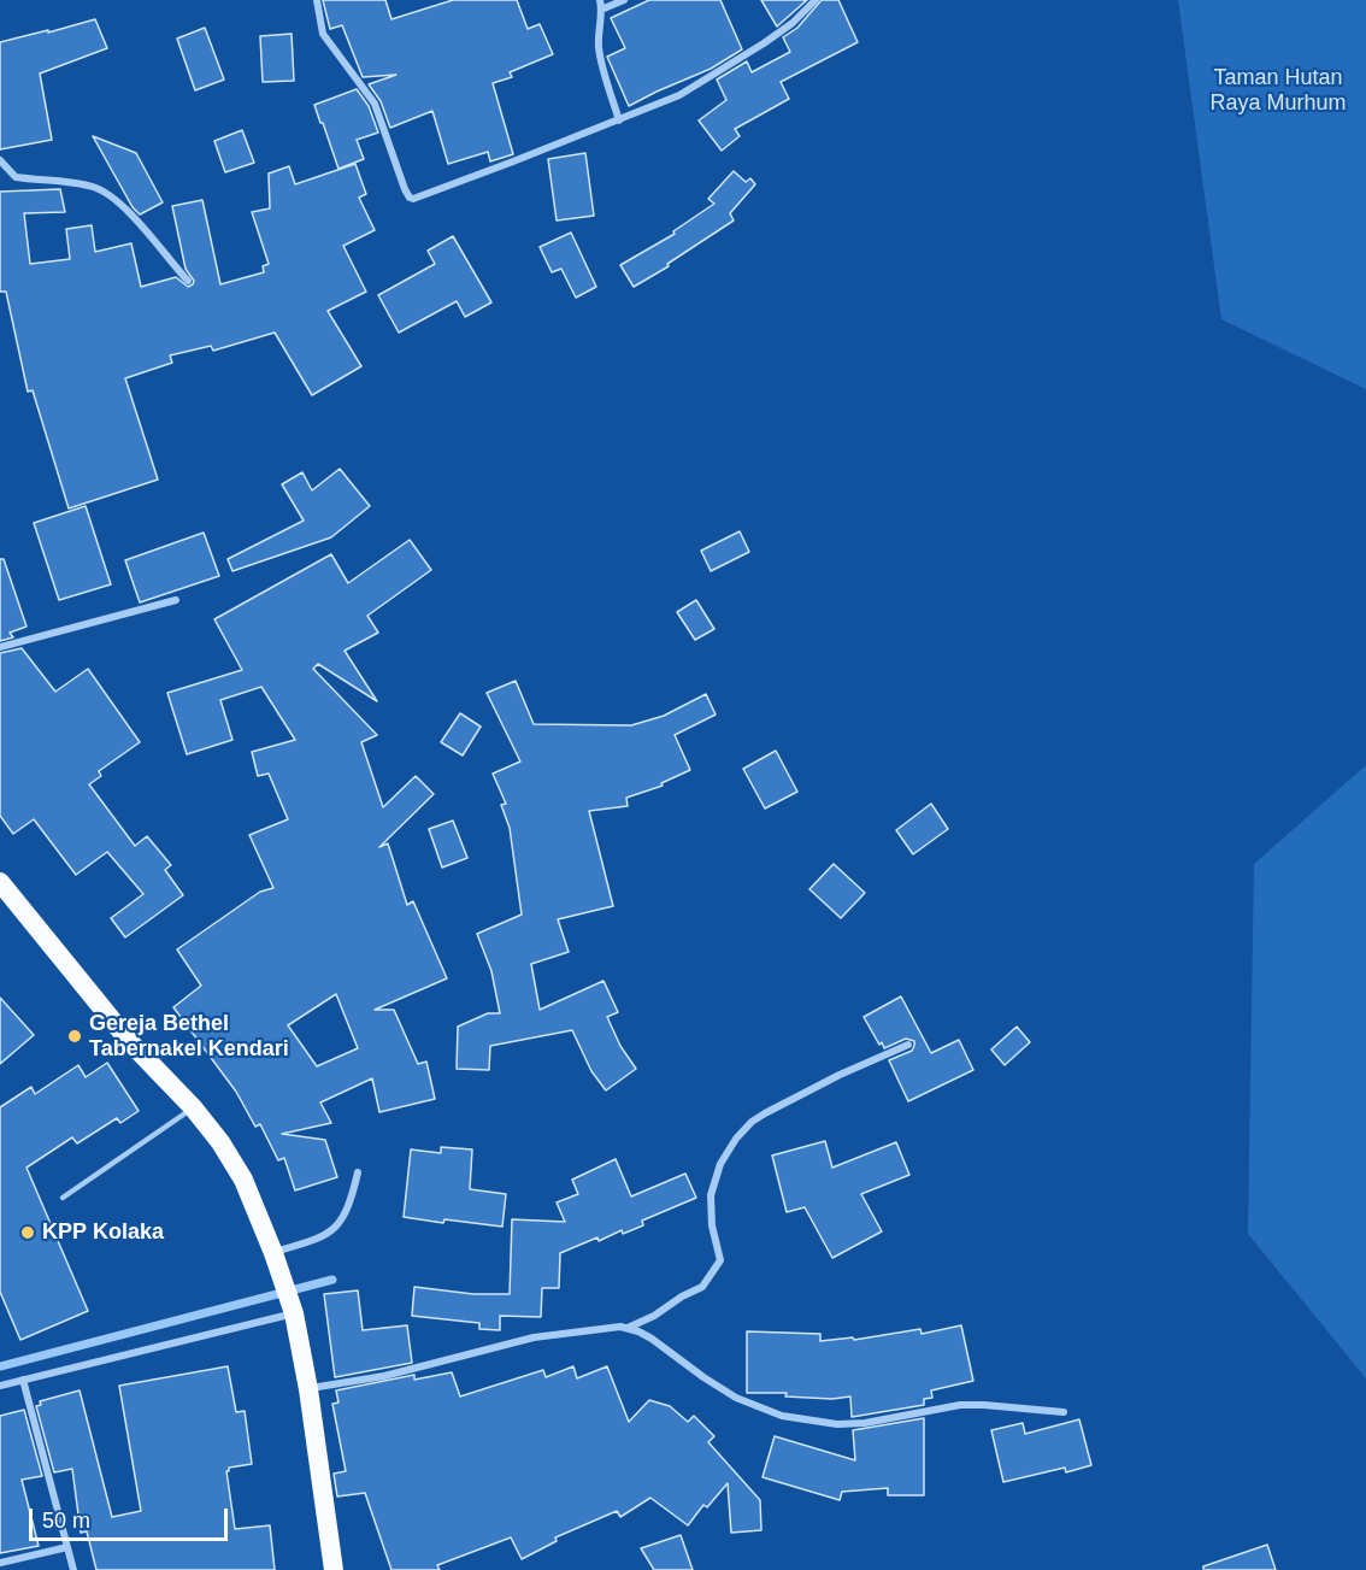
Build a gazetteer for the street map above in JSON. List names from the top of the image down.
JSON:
{
  "parks": ["Taman Hutan Raya Murhum"],
  "places": ["Gereja Bethel Tabernakel Kendari", "KPP Kolaka"],
  "scale_bar": "50 m"
}
